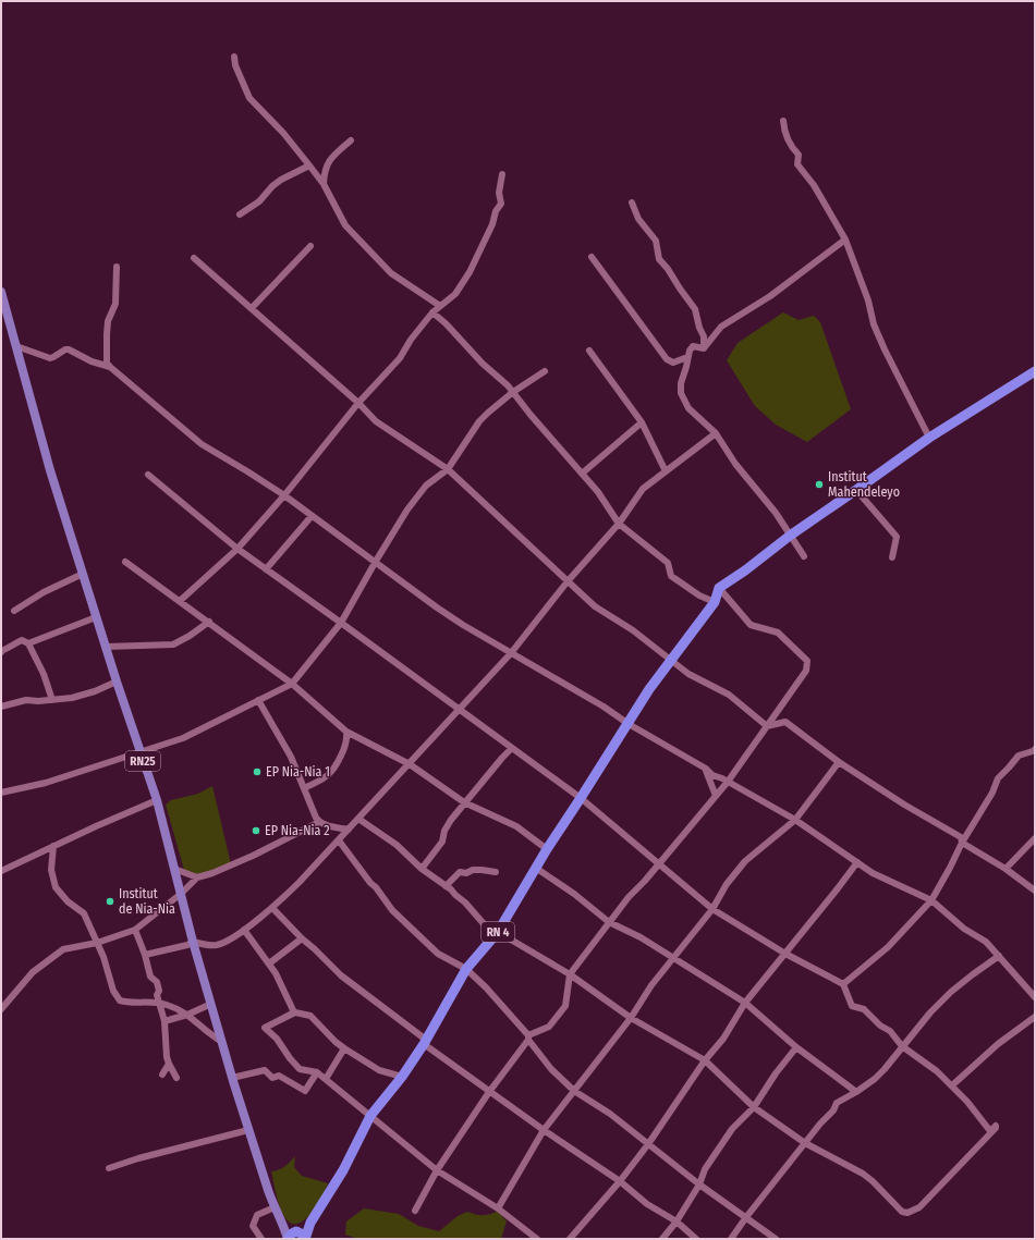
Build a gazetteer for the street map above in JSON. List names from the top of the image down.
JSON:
{
  "streets": {
    "highway": ["RN 4"],
    "main road": ["RN25"]
  },
  "places": [
    "Institut Mahendeleyo",
    "EP Nia-Nia 1",
    "EP Nia-Nia 2",
    "Institut de Nia-Nia"
  ]
}
